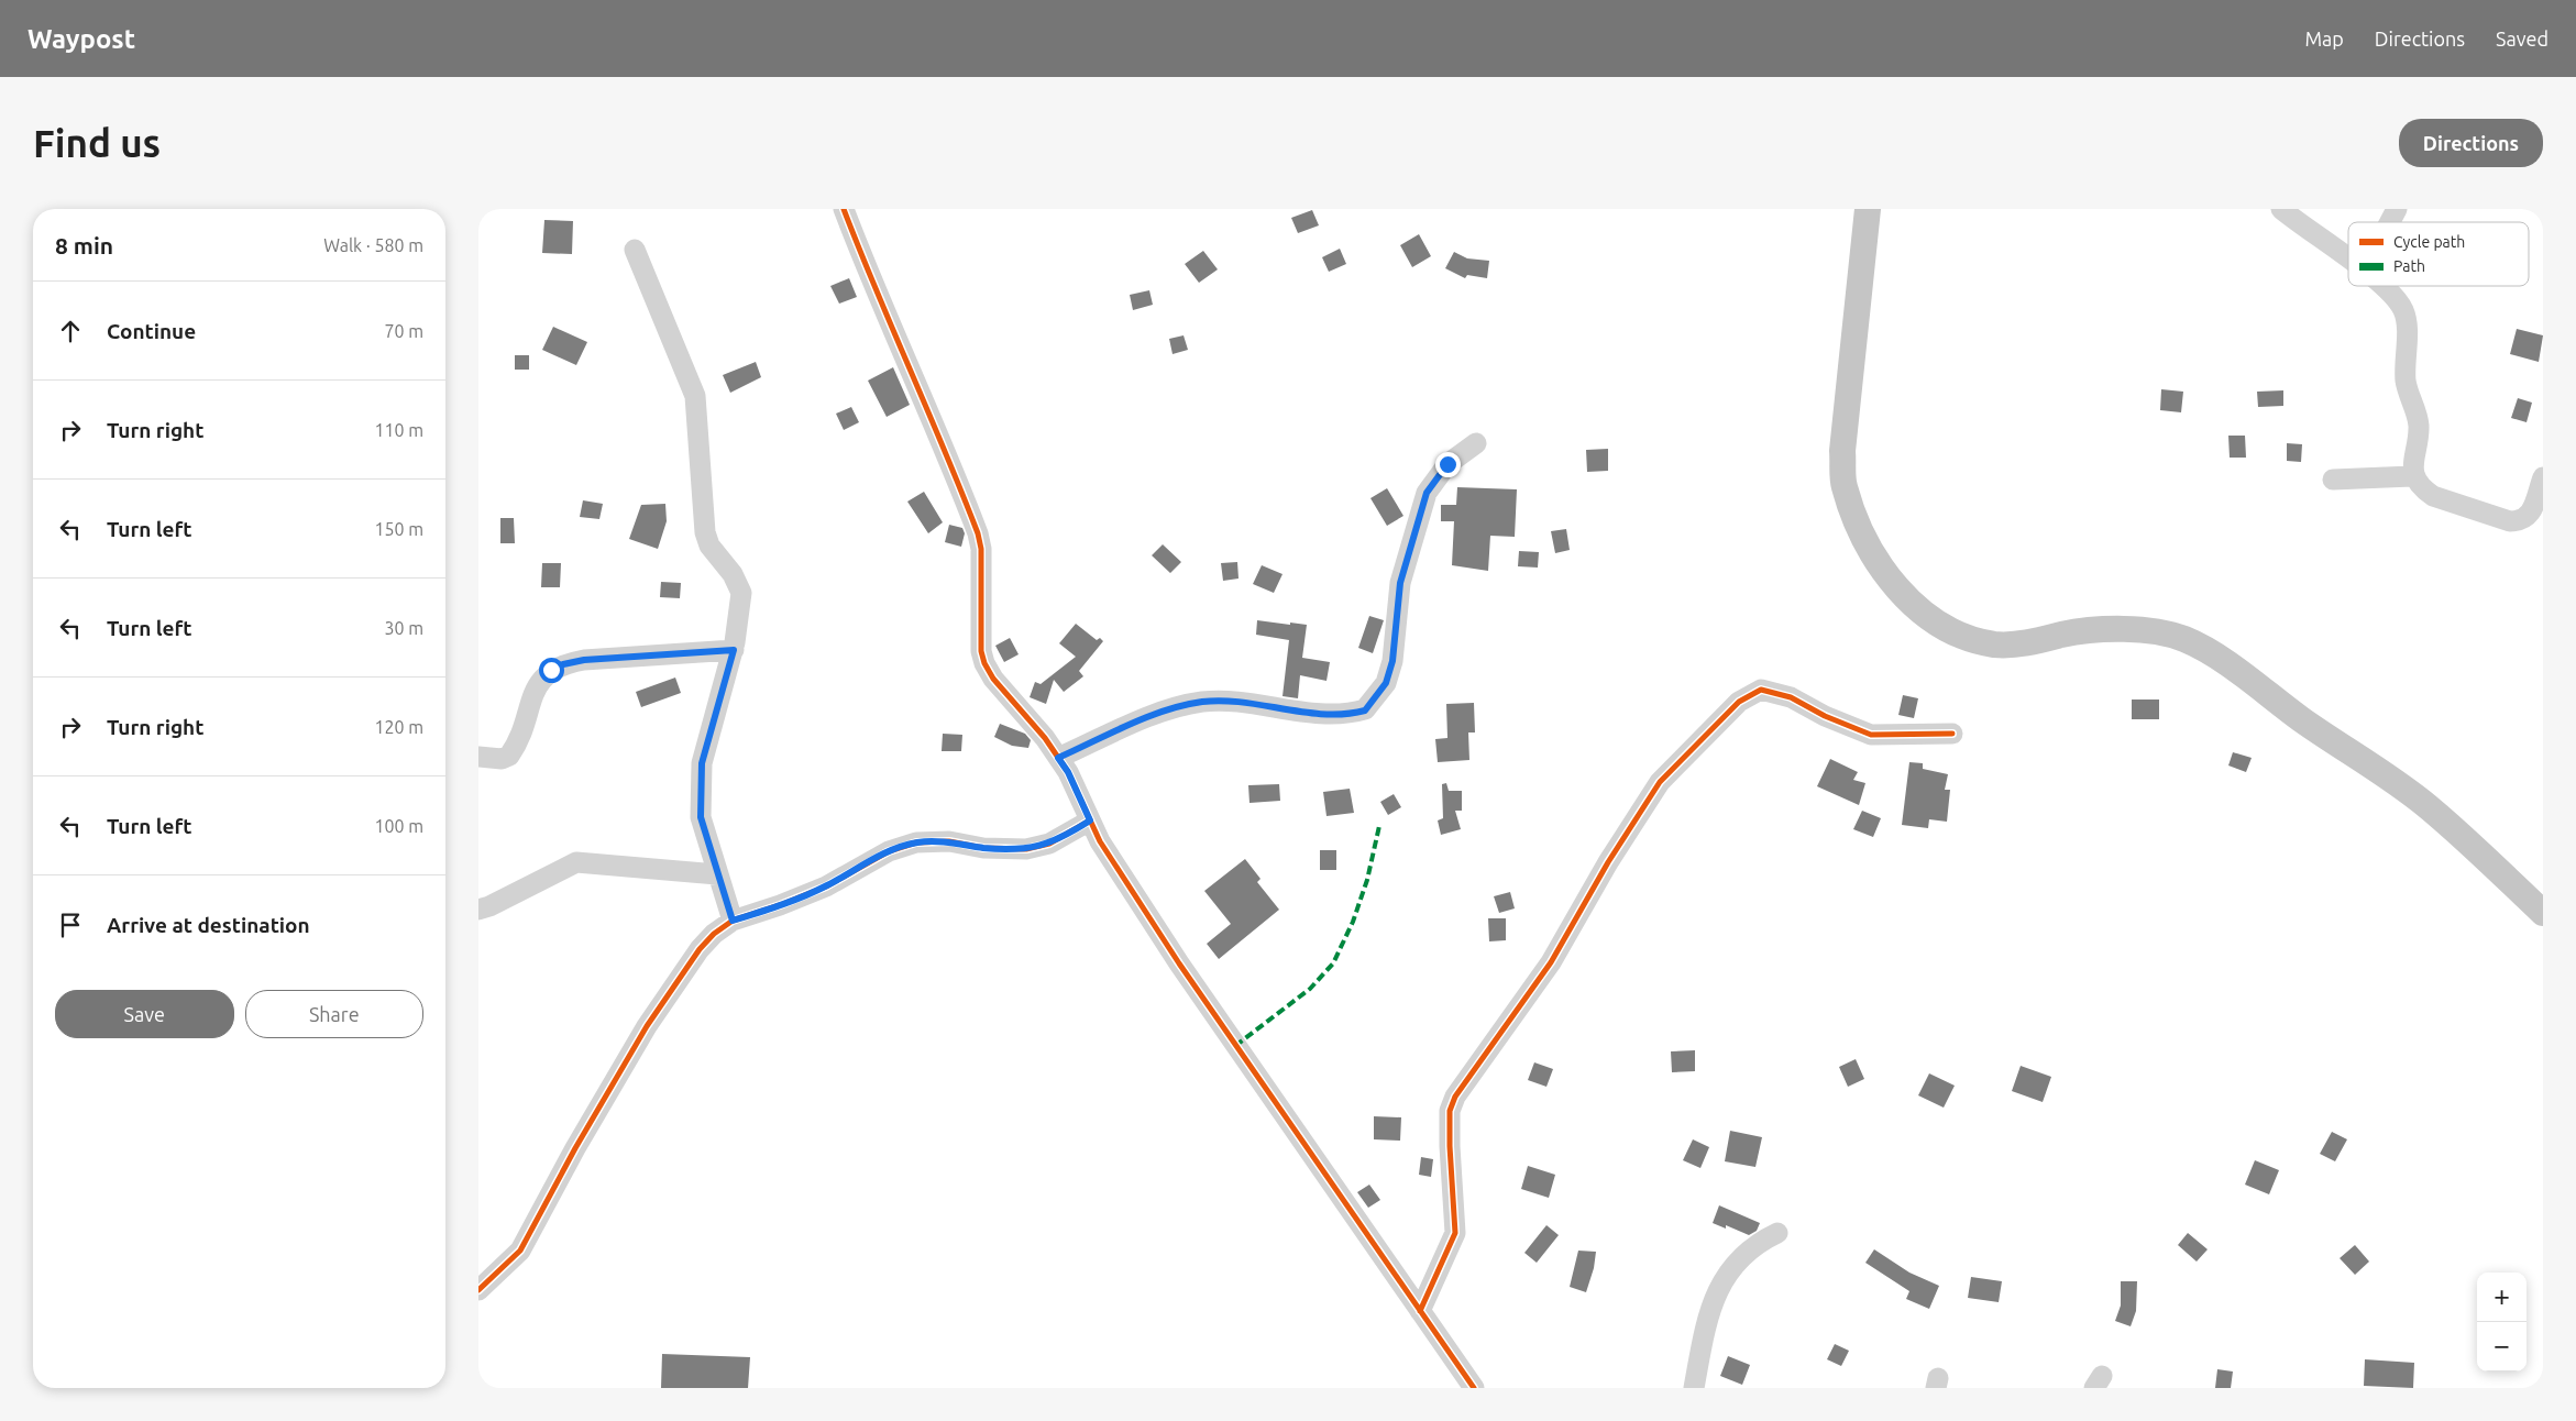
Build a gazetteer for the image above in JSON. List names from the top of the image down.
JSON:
{
  "legend": ["Cycle path", "Path"],
  "page": {
    "header": "Waypost",
    "nav": ["Map", "Directions", "Saved"],
    "buttons": [
      "Directions",
      ["Save", "Share"]
    ],
    "title": "Find us",
    "heading": ["8 min", "Walk · 580 m"],
    "list": [
      ["Continue", "70 m"],
      ["Turn right", "110 m"],
      ["Turn left", "150 m"],
      ["Turn left", "30 m"],
      ["Turn right", "120 m"],
      ["Turn left", "100 m"],
      "Arrive at destination"
    ],
    "map_buttons": ["+", "−"]
  }
}
